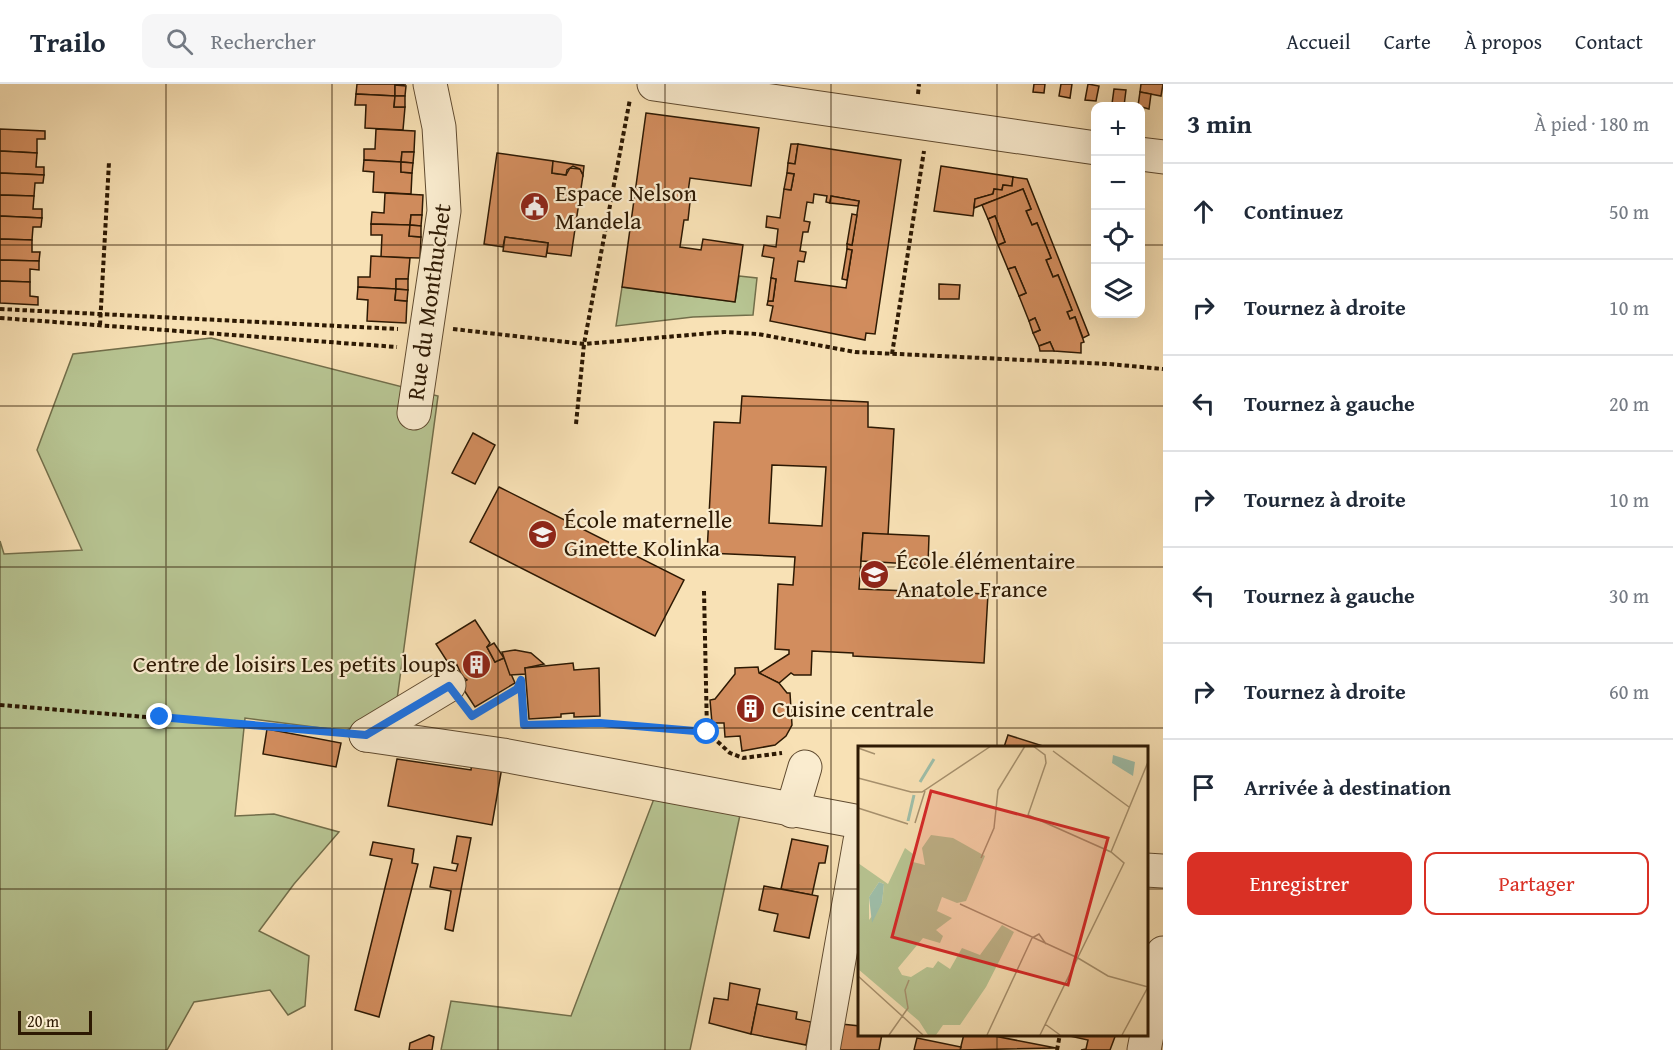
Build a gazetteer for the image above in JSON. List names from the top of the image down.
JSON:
{
  "streets": {
    "street": ["Rue du Monthuchet"]
  },
  "places": {
    "public building": ["Espace Nelson Mandela"],
    "school or university": ["École maternelle Ginette Kolinka", "École élémentaire Anatole France"],
    "building": ["Centre de loisirs Les petits loups", "Cuisine centrale"]
  },
  "scale_bar": "20 m",
  "page": {
    "header": "Trailo",
    "search": "Rechercher",
    "nav": [
      "Accueil",
      "Carte",
      "À propos",
      "Contact"
    ],
    "heading": ["3 min", "À pied · 180 m"],
    "map_buttons": ["+", "−"],
    "list": [
      ["Continuez", "50 m"],
      ["Tournez à droite", "10 m"],
      ["Tournez à gauche", "20 m"],
      ["Tournez à droite", "10 m"],
      ["Tournez à gauche", "30 m"],
      ["Tournez à droite", "60 m"],
      "Arrivée à destination"
    ],
    "buttons": ["Enregistrer", "Partager"],
    "scale": "20 m"
  }
}
